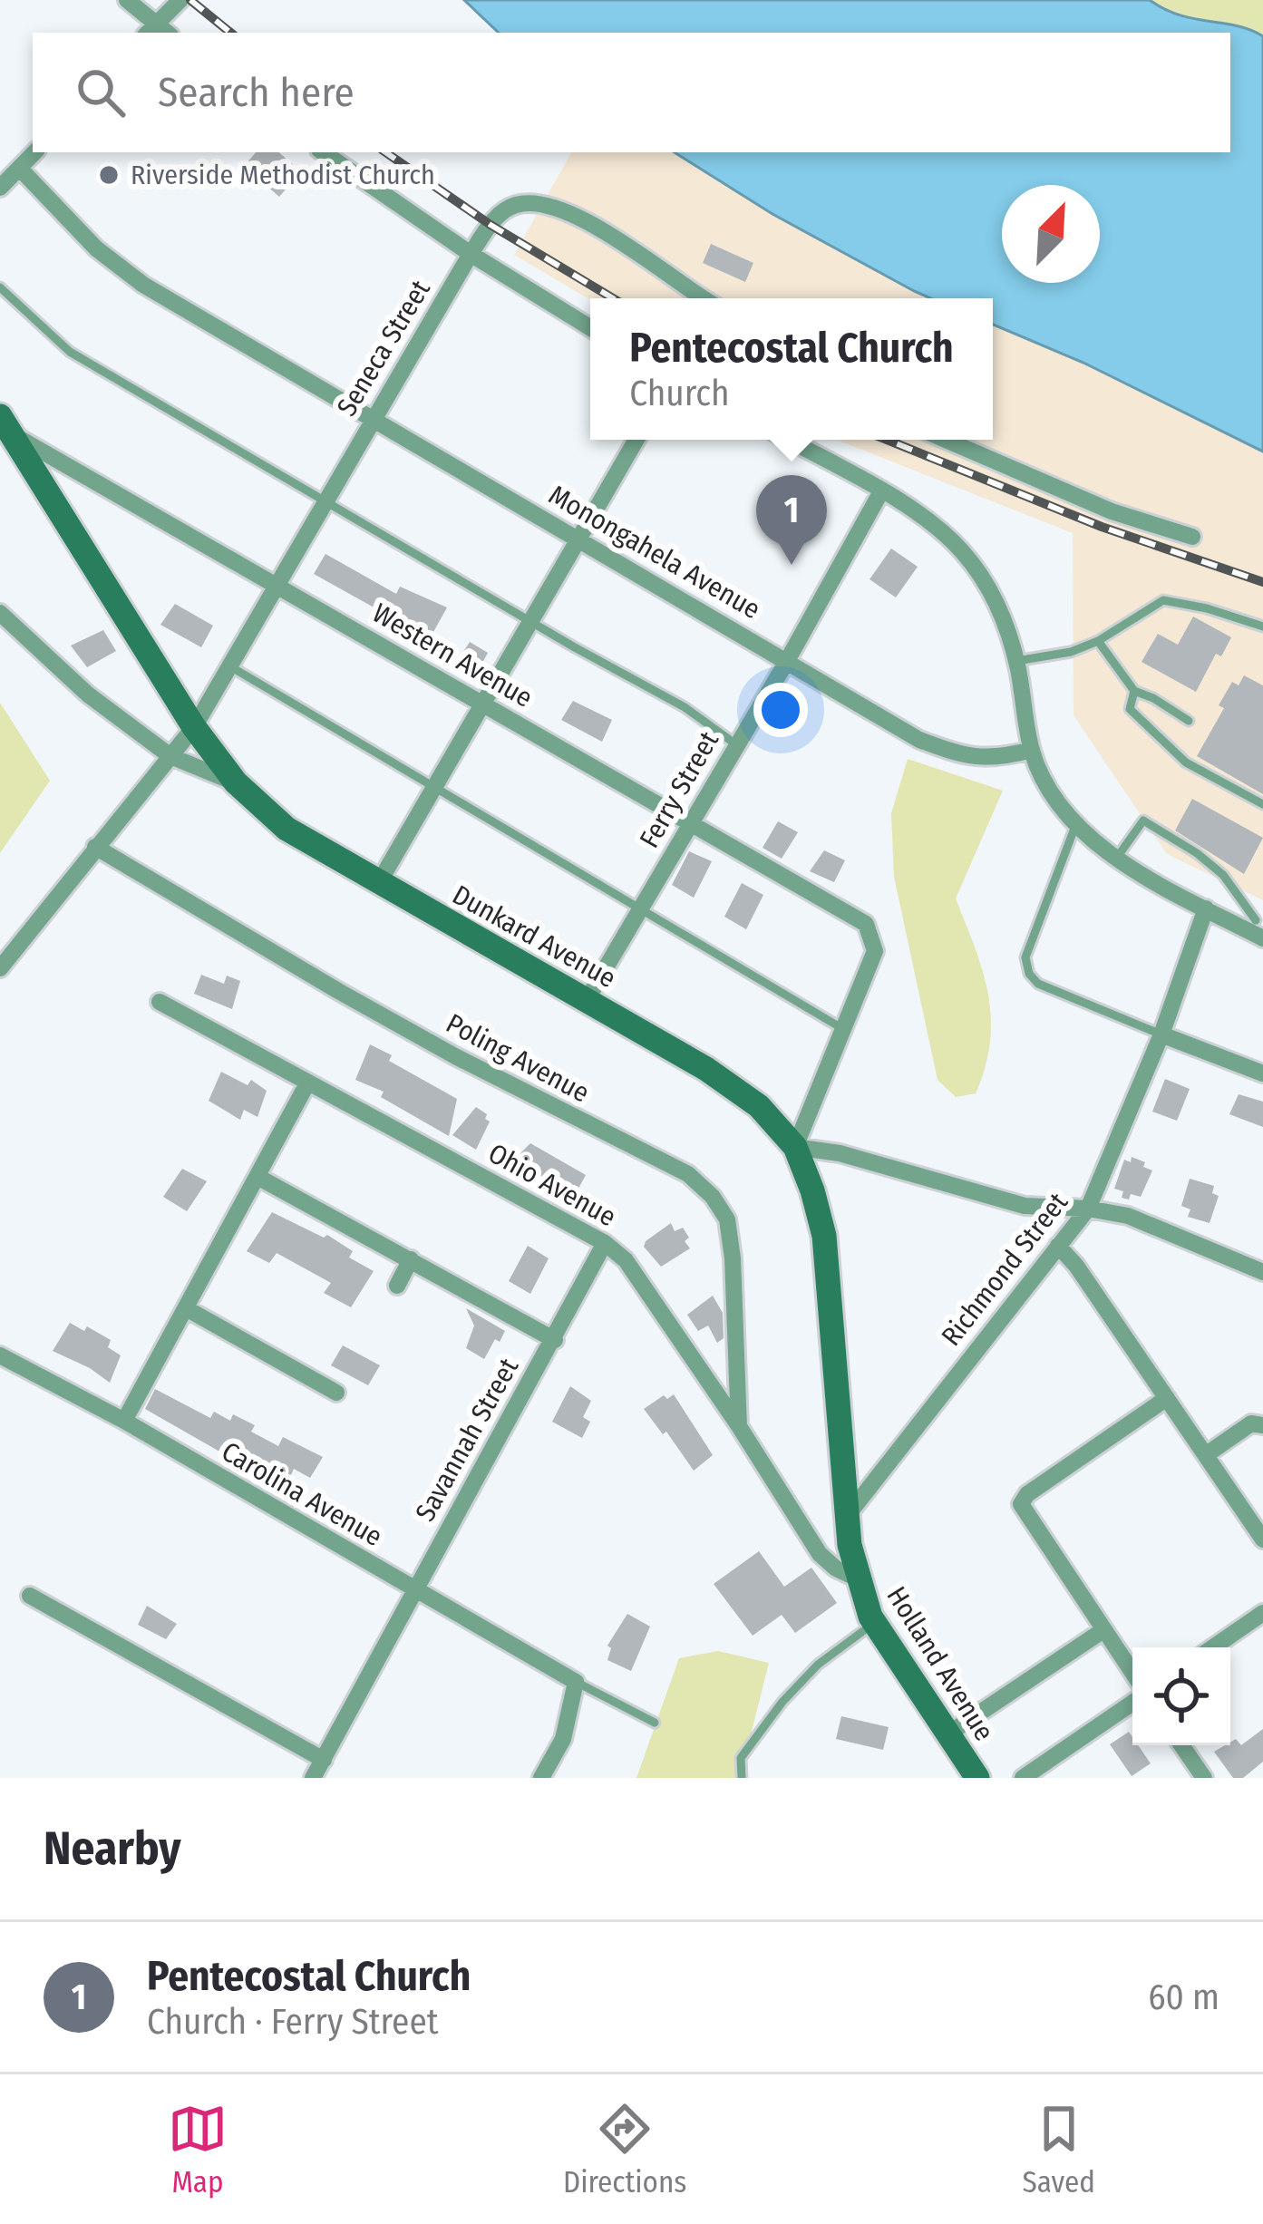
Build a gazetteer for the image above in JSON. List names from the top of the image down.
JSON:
{
  "streets": {
    "main road": ["Dunkard Avenue", "Holland Avenue"],
    "street": [
      "Seneca Street",
      "Monongahela Avenue",
      "Western Avenue",
      "Ferry Street",
      "Poling Avenue",
      "Ohio Avenue",
      "Richmond Street",
      "Savannah Street",
      "Carolina Avenue"
    ]
  },
  "crossings": [
    ["Seneca Street", "Monongahela Avenue"],
    ["Seneca Street", "Western Avenue"],
    ["Seneca Street", "Dunkard Avenue"],
    ["Seneca Street", "Poling Avenue"],
    ["Monongahela Avenue", "Ferry Street"],
    ["Western Avenue", "Ferry Street"],
    ["Western Avenue", "Dunkard Avenue"],
    ["Ferry Street", "Dunkard Avenue"],
    ["Dunkard Avenue", "Ohio Avenue"],
    ["Dunkard Avenue", "Richmond Street"],
    ["Dunkard Avenue", "Holland Avenue"],
    ["Poling Avenue", "Ohio Avenue"],
    ["Ohio Avenue", "Savannah Street"],
    ["Ohio Avenue", "Holland Avenue"],
    ["Savannah Street", "Carolina Avenue"]
  ],
  "places": ["Riverside Methodist Church"],
  "north": "top right",
  "page": {
    "search": "Search here",
    "popup": ["Pentecostal Church", "Church"],
    "pins": "1",
    "heading": "Nearby",
    "list": [
      {
        "mark": "1",
        "name": "Pentecostal Church",
        "note": "Church · Ferry Street",
        "value": "60 m"
      }
    ],
    "nav": ["Map", "Directions", "Saved"]
  }
}
